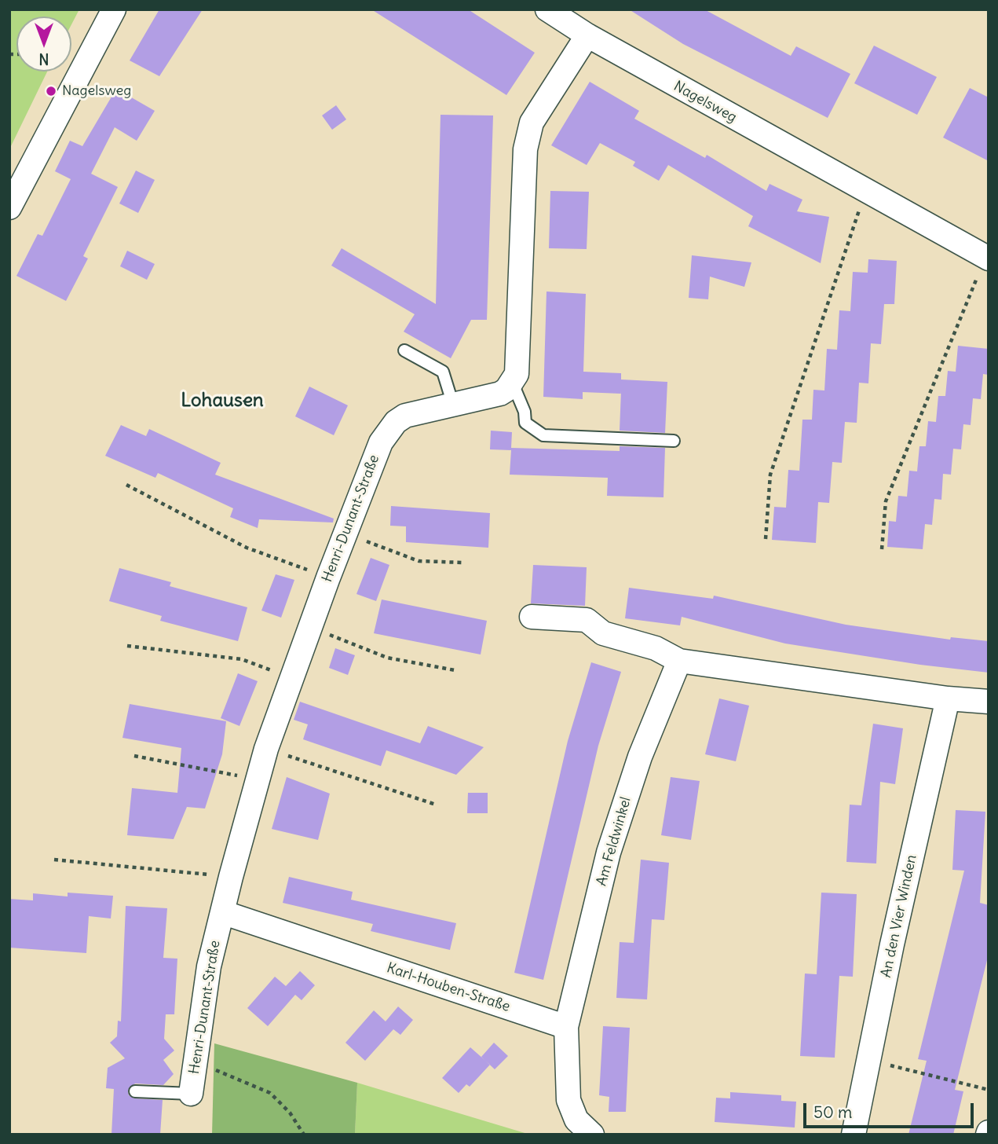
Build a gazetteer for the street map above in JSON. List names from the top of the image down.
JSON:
{
  "streets": {
    "street": [
      "Nagelsweg",
      "Henri-Dunant-Straße",
      "Am Feldwinkel",
      "An den Vier Winden",
      "Karl-Houben-Straße"
    ]
  },
  "crossings": [
    ["Henri-Dunant-Straße", "Karl-Houben-Straße"],
    ["Am Feldwinkel", "Karl-Houben-Straße"]
  ],
  "districts": ["Lohausen"],
  "places": ["Nagelsweg"],
  "scale_bar": "50 m",
  "north": "bottom"
}
